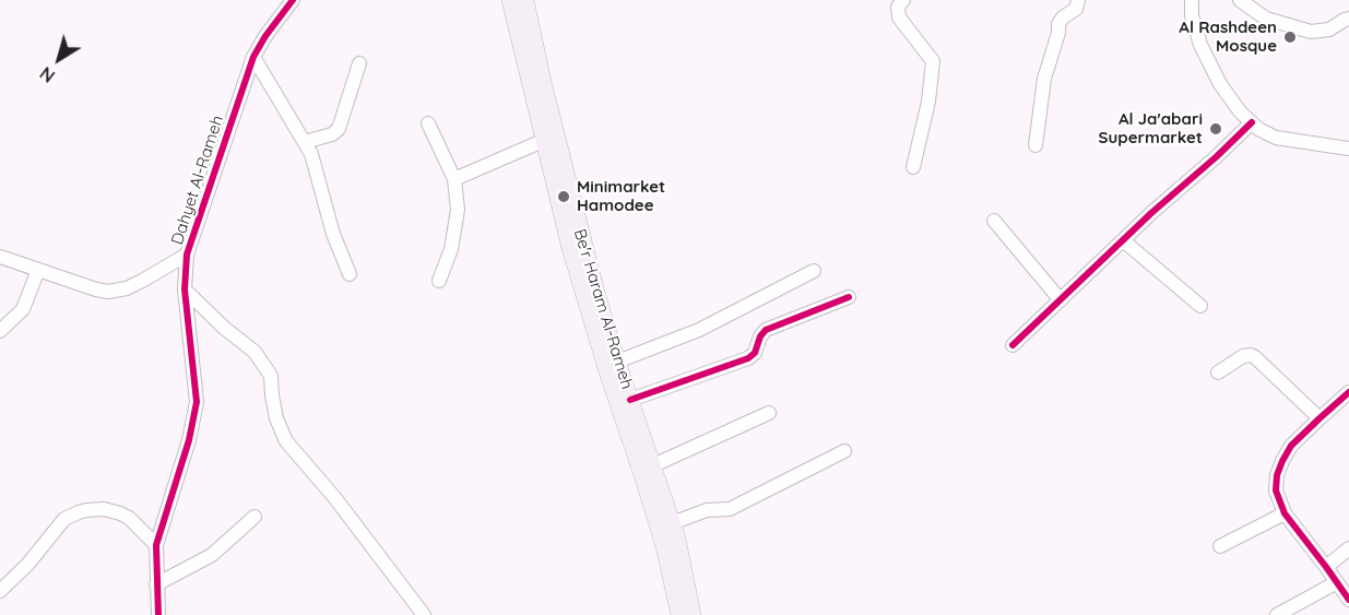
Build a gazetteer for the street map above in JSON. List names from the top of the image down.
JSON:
{
  "streets": {
    "main road": ["Be'r Haram Al-Rameh"],
    "street": ["Dahyet Al-Rameh"]
  },
  "places": ["Al Rashdeen Mosque", "Al Ja'abari Supermarket", "Minimarket Hamodee"],
  "north": "bottom left"
}
